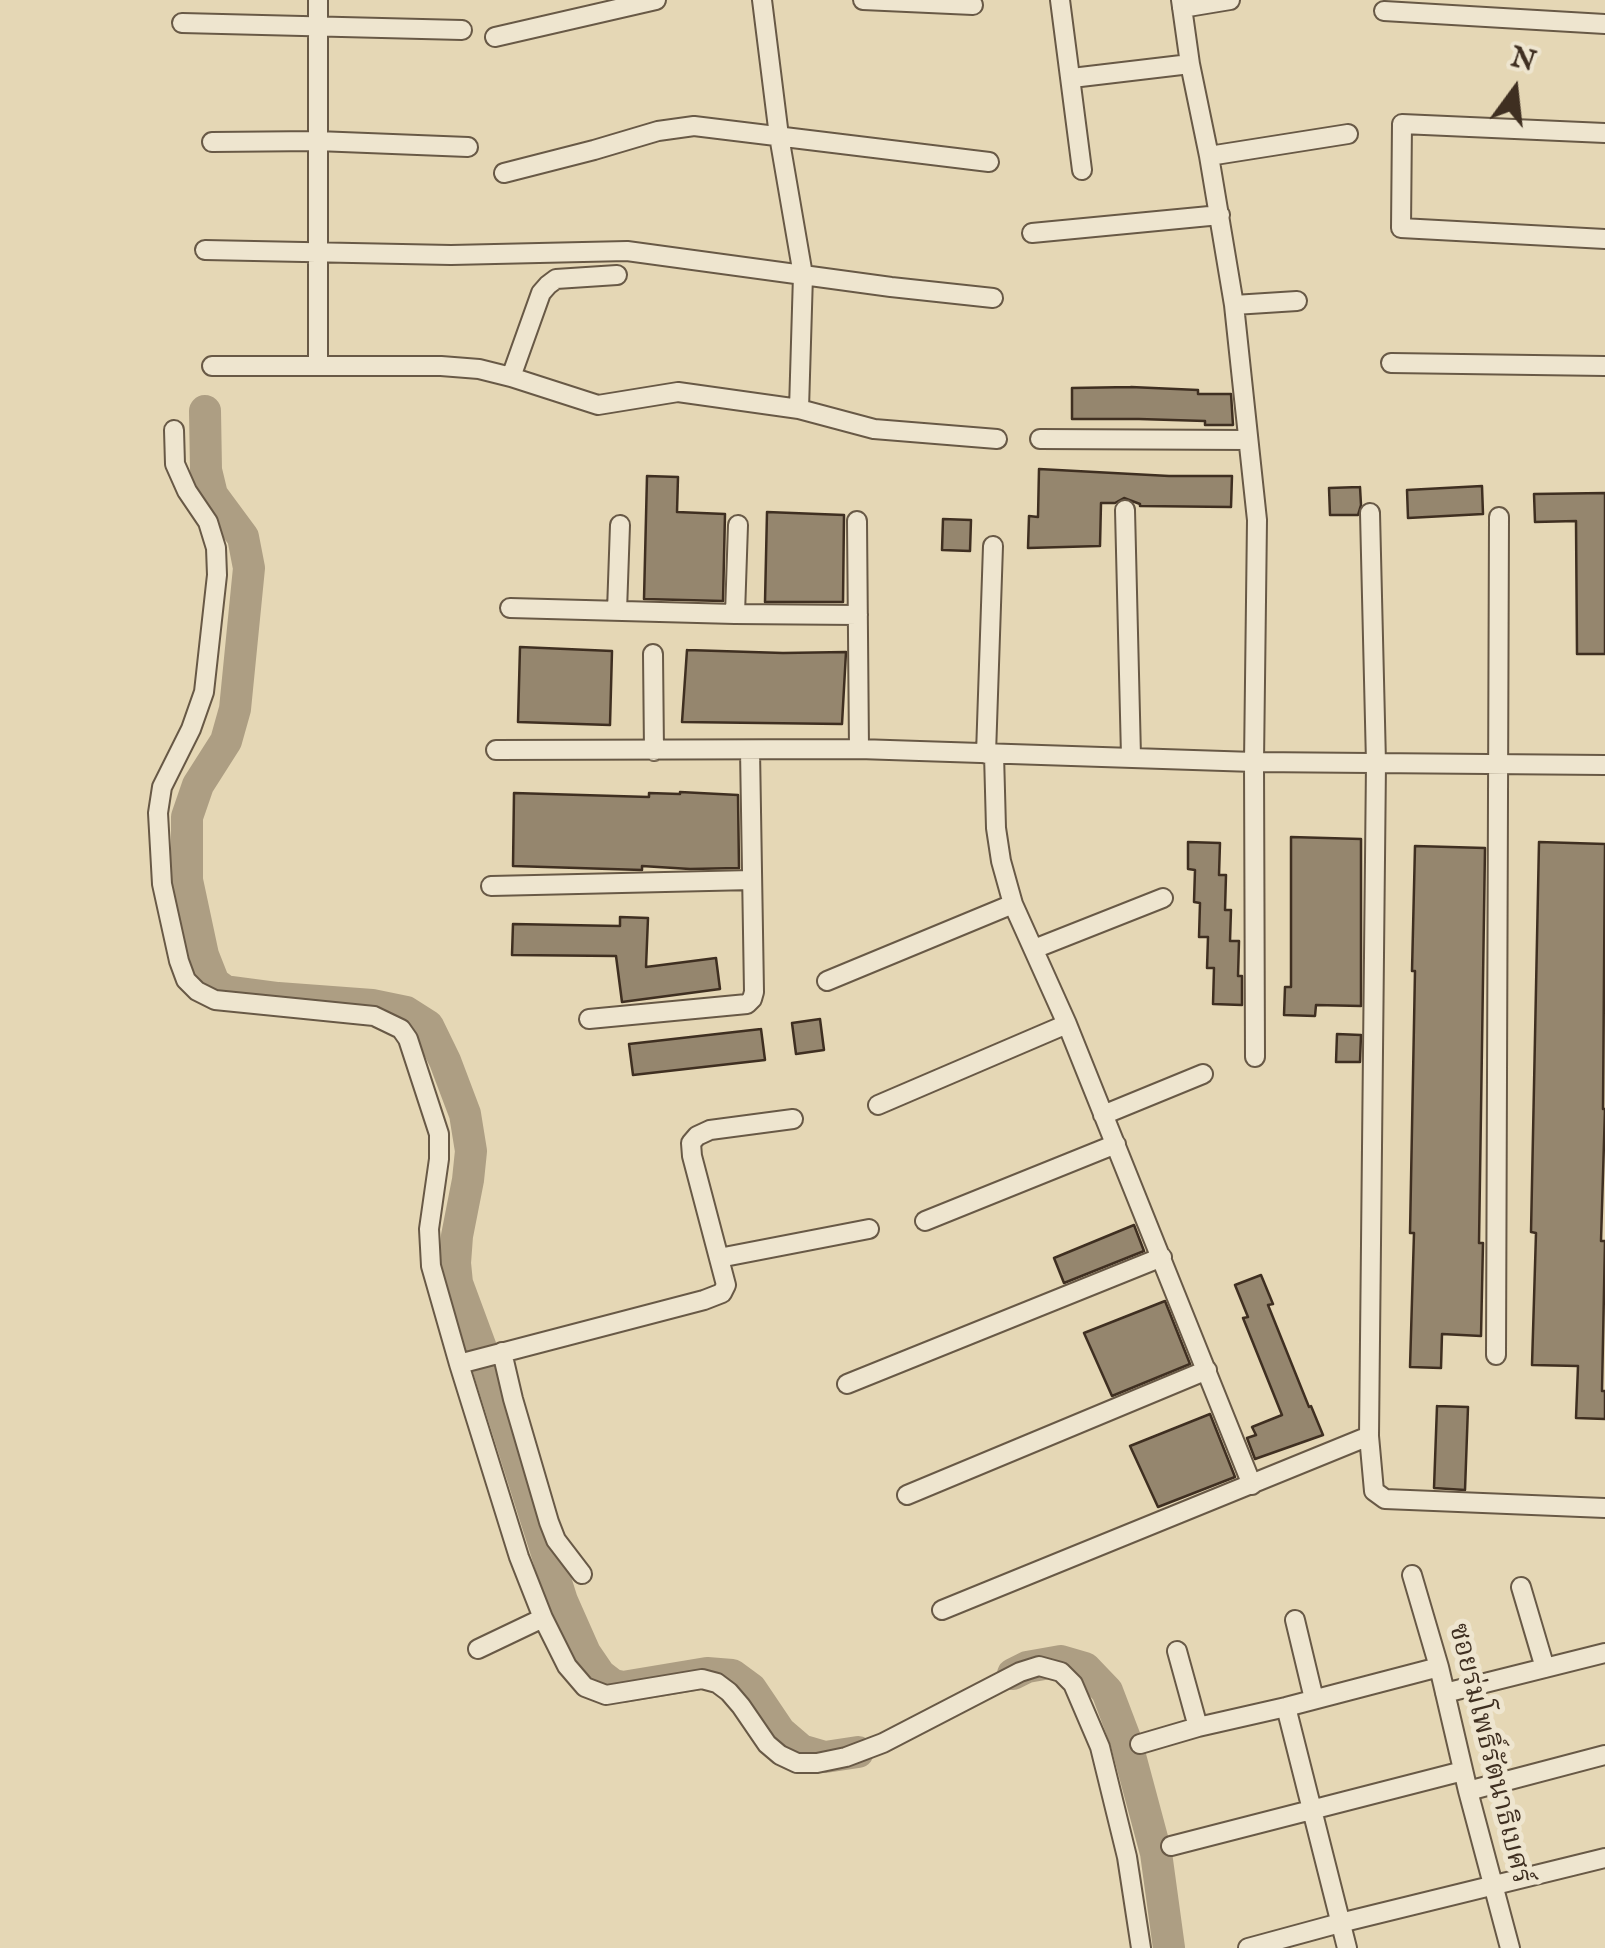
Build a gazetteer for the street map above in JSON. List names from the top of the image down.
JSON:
{
  "streets": {
    "street": ["ซอยร่มโพธิ์รัตนาธิเบศร์"]
  },
  "north": "top"
}
